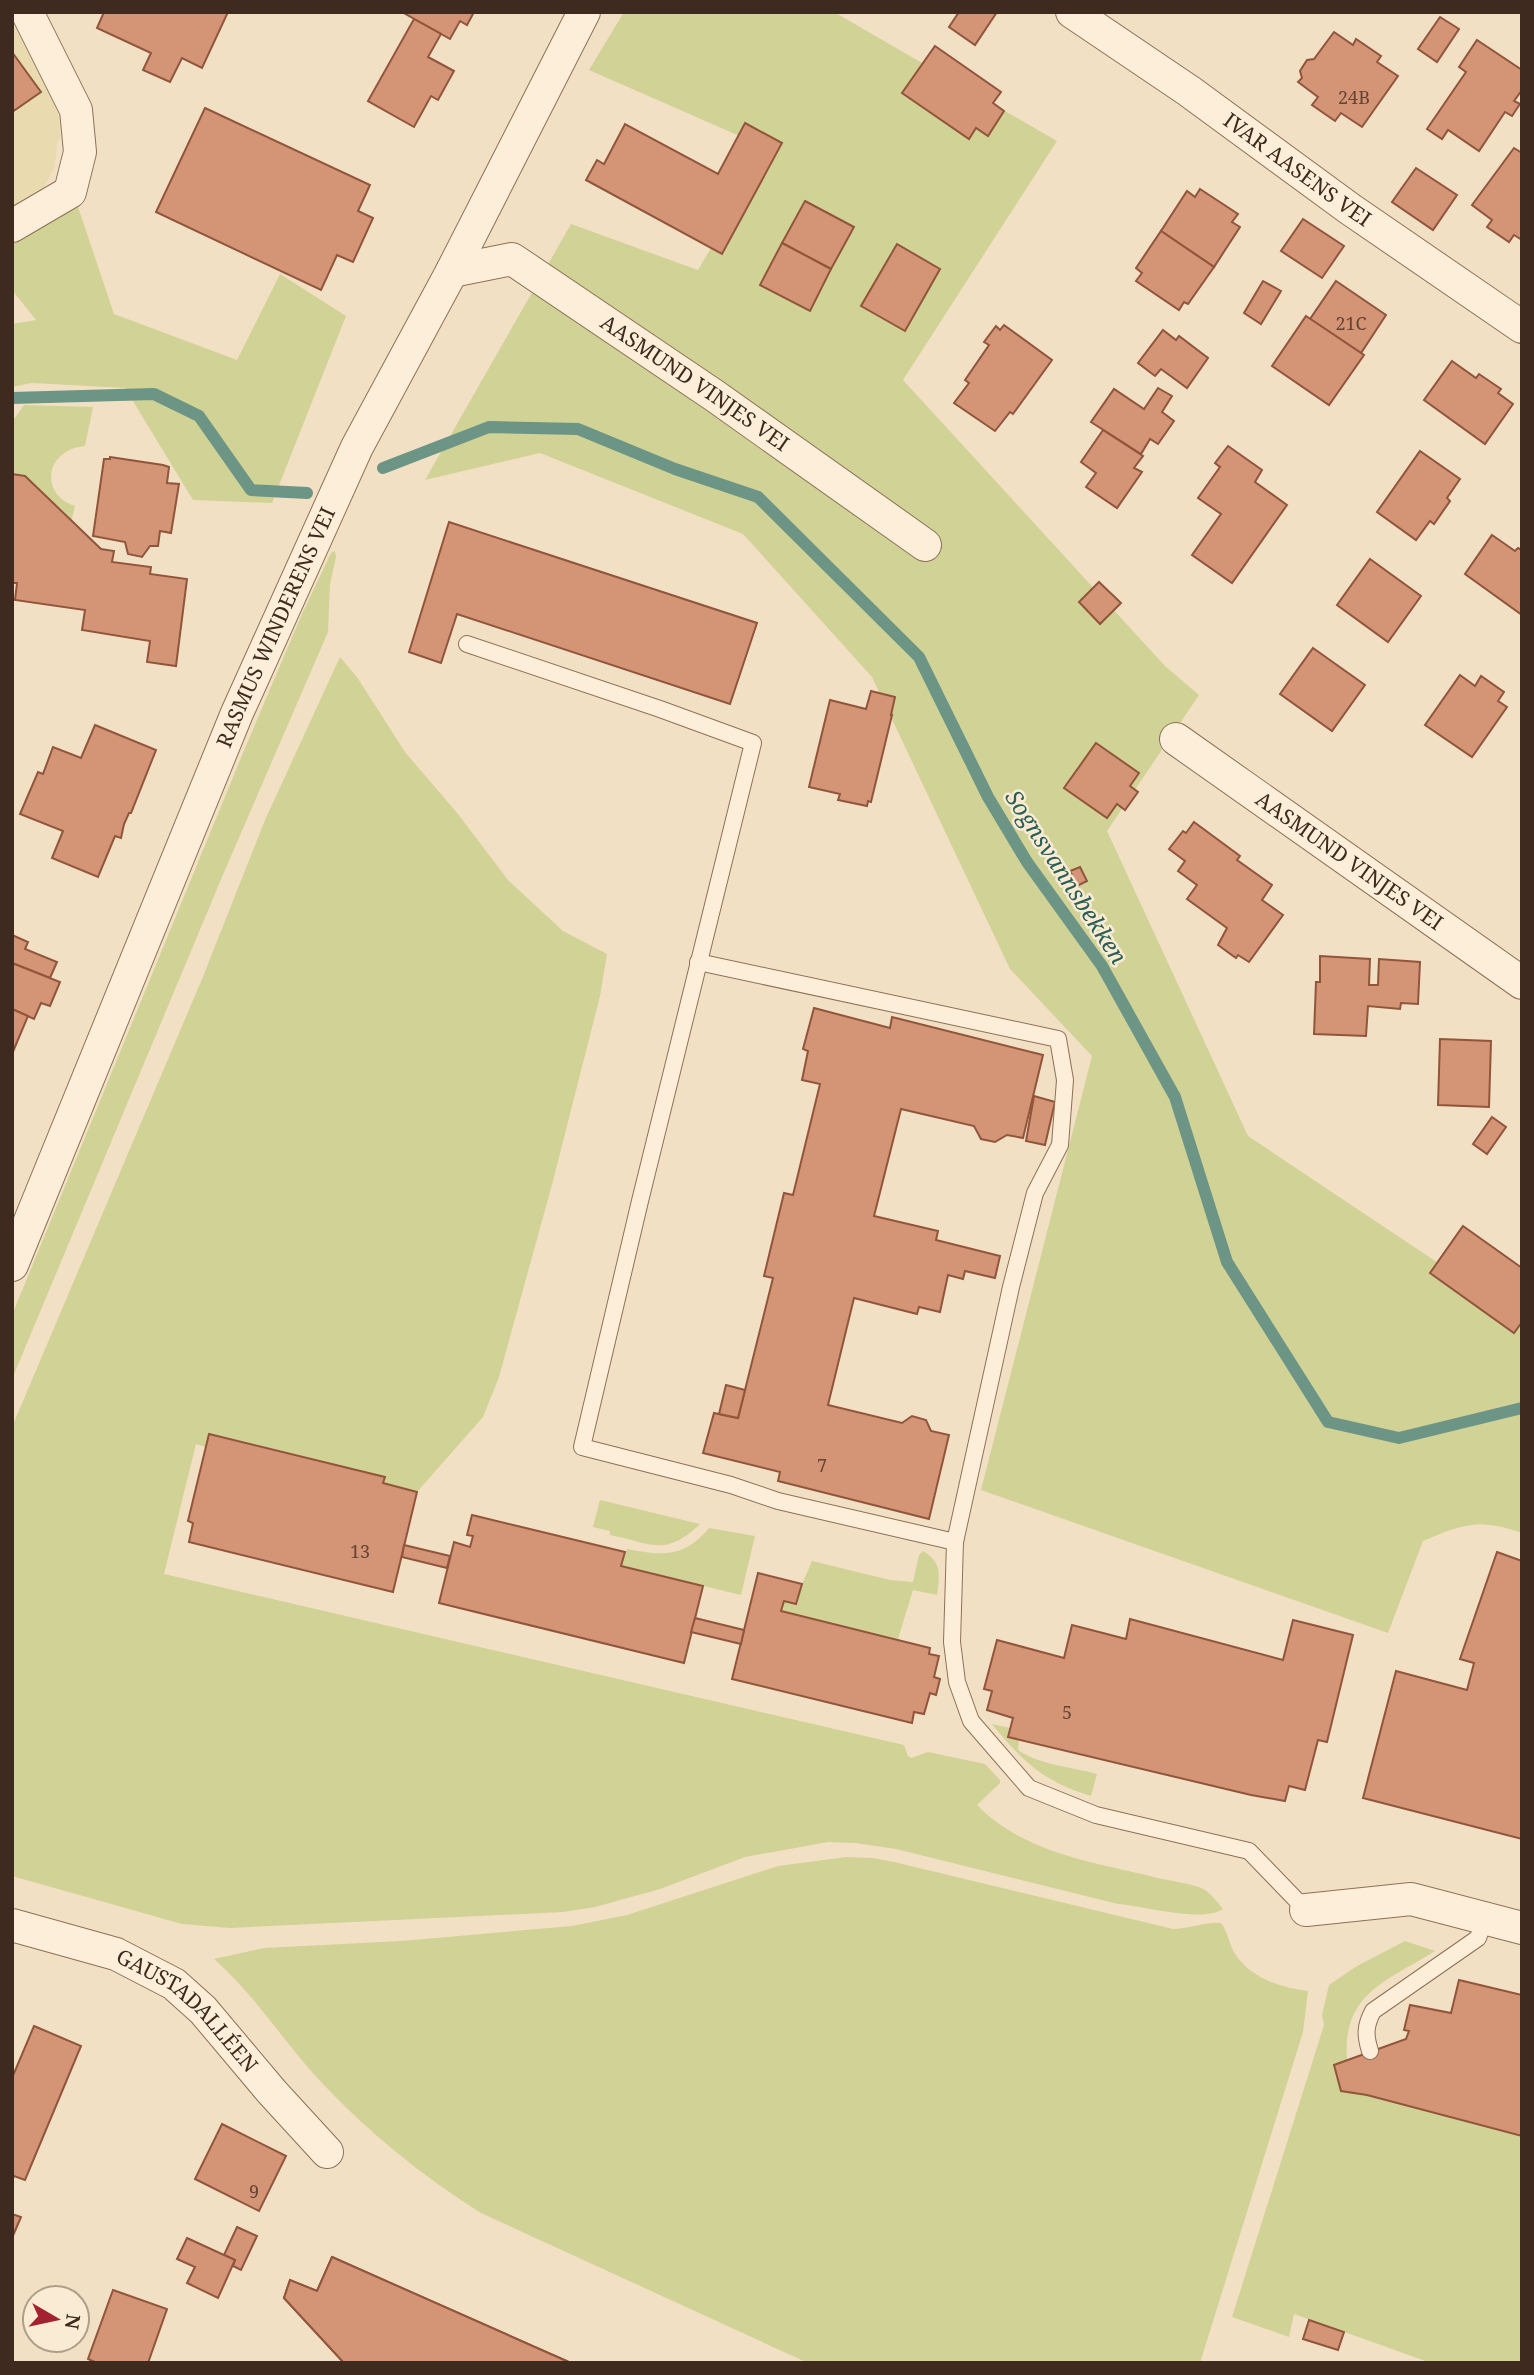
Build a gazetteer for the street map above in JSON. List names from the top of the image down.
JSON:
{
  "streets": {
    "street": [
      "IVAR AASENS VEI",
      "AASMUND VINJES VEI",
      "RASMUS WINDERENS VEI",
      "GAUSTADALLÉEN"
    ]
  },
  "crossings": [
    ["AASMUND VINJES VEI", "RASMUS WINDERENS VEI"]
  ],
  "water": ["Sognsvannsbekken"],
  "house_numbers": [
    "24B",
    "21C",
    "7",
    "13",
    "5",
    "9"
  ],
  "north": "right"
}
